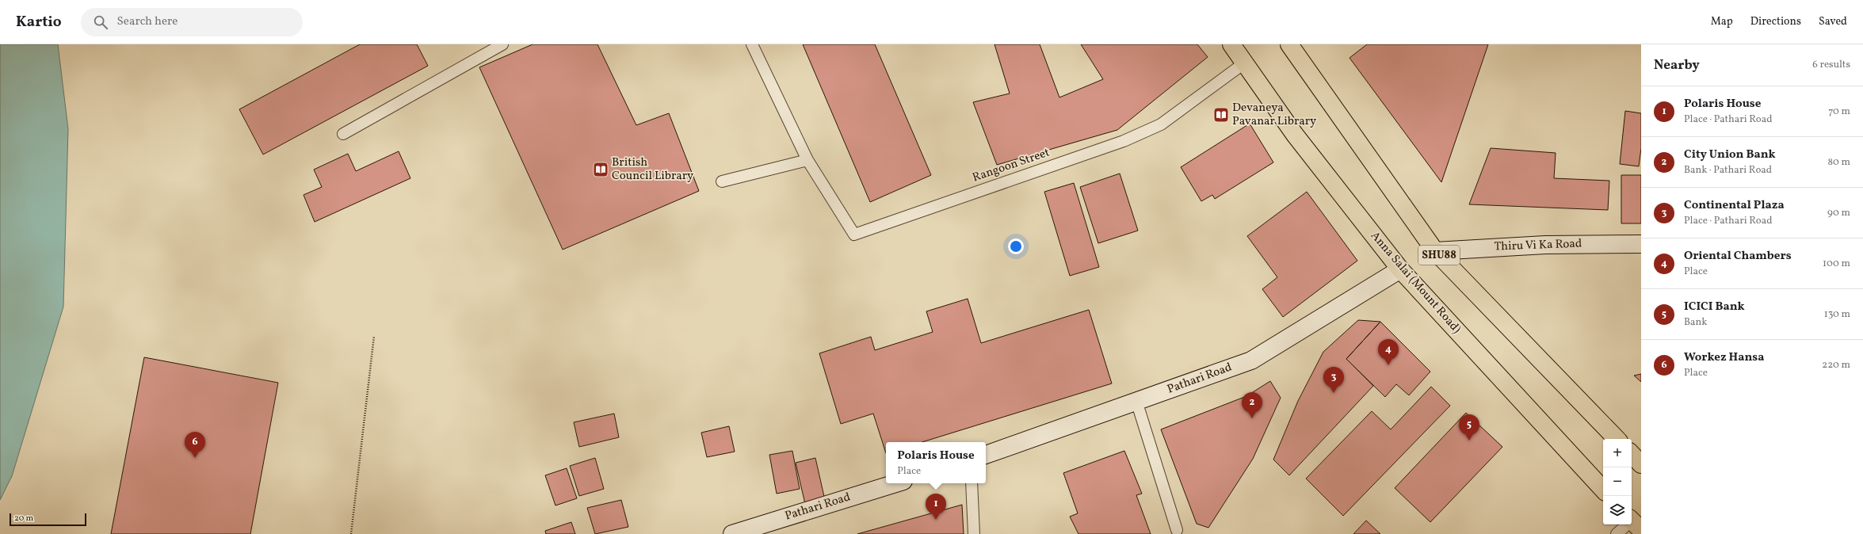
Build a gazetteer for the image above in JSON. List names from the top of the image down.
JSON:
{
  "streets": {
    "main road": ["SHU88", "Anna Salai (Mount Road)"],
    "street": ["Thiru Vi Ka Road", "Pathari Road"],
    "lane": ["Rangoon Street"]
  },
  "crossings": [
    ["Rangoon Street", "Anna Salai (Mount Road)"],
    ["Thiru Vi Ka Road", "SHU88"],
    ["Anna Salai (Mount Road)", "Pathari Road"]
  ],
  "places": {
    "library": ["Devaneya Pavanar Library", "British Council Library"]
  },
  "scale_bar": "20 m",
  "page": {
    "header": "Kartio",
    "search": "Search here",
    "nav": ["Map", "Directions", "Saved"],
    "heading": ["Nearby", "6 results"],
    "list": [
      {
        "mark": "1",
        "name": "Polaris House",
        "note": "Place · Pathari Road",
        "value": "70 m"
      },
      {
        "mark": "2",
        "name": "City Union Bank",
        "note": "Bank · Pathari Road",
        "value": "80 m"
      },
      {
        "mark": "3",
        "name": "Continental Plaza",
        "note": "Place · Pathari Road",
        "value": "90 m"
      },
      {
        "mark": "4",
        "name": "Oriental Chambers",
        "note": "Place",
        "value": "100 m"
      },
      {
        "mark": "5",
        "name": "ICICI Bank",
        "note": "Bank",
        "value": "130 m"
      },
      {
        "mark": "6",
        "name": "Workez Hansa",
        "note": "Place",
        "value": "220 m"
      }
    ],
    "pins": [
      "4",
      "3",
      "2",
      "5",
      "6",
      "1"
    ],
    "map_buttons": ["+", "−"],
    "popup": ["Polaris House", "Place"],
    "scale": "20 m"
  }
}
